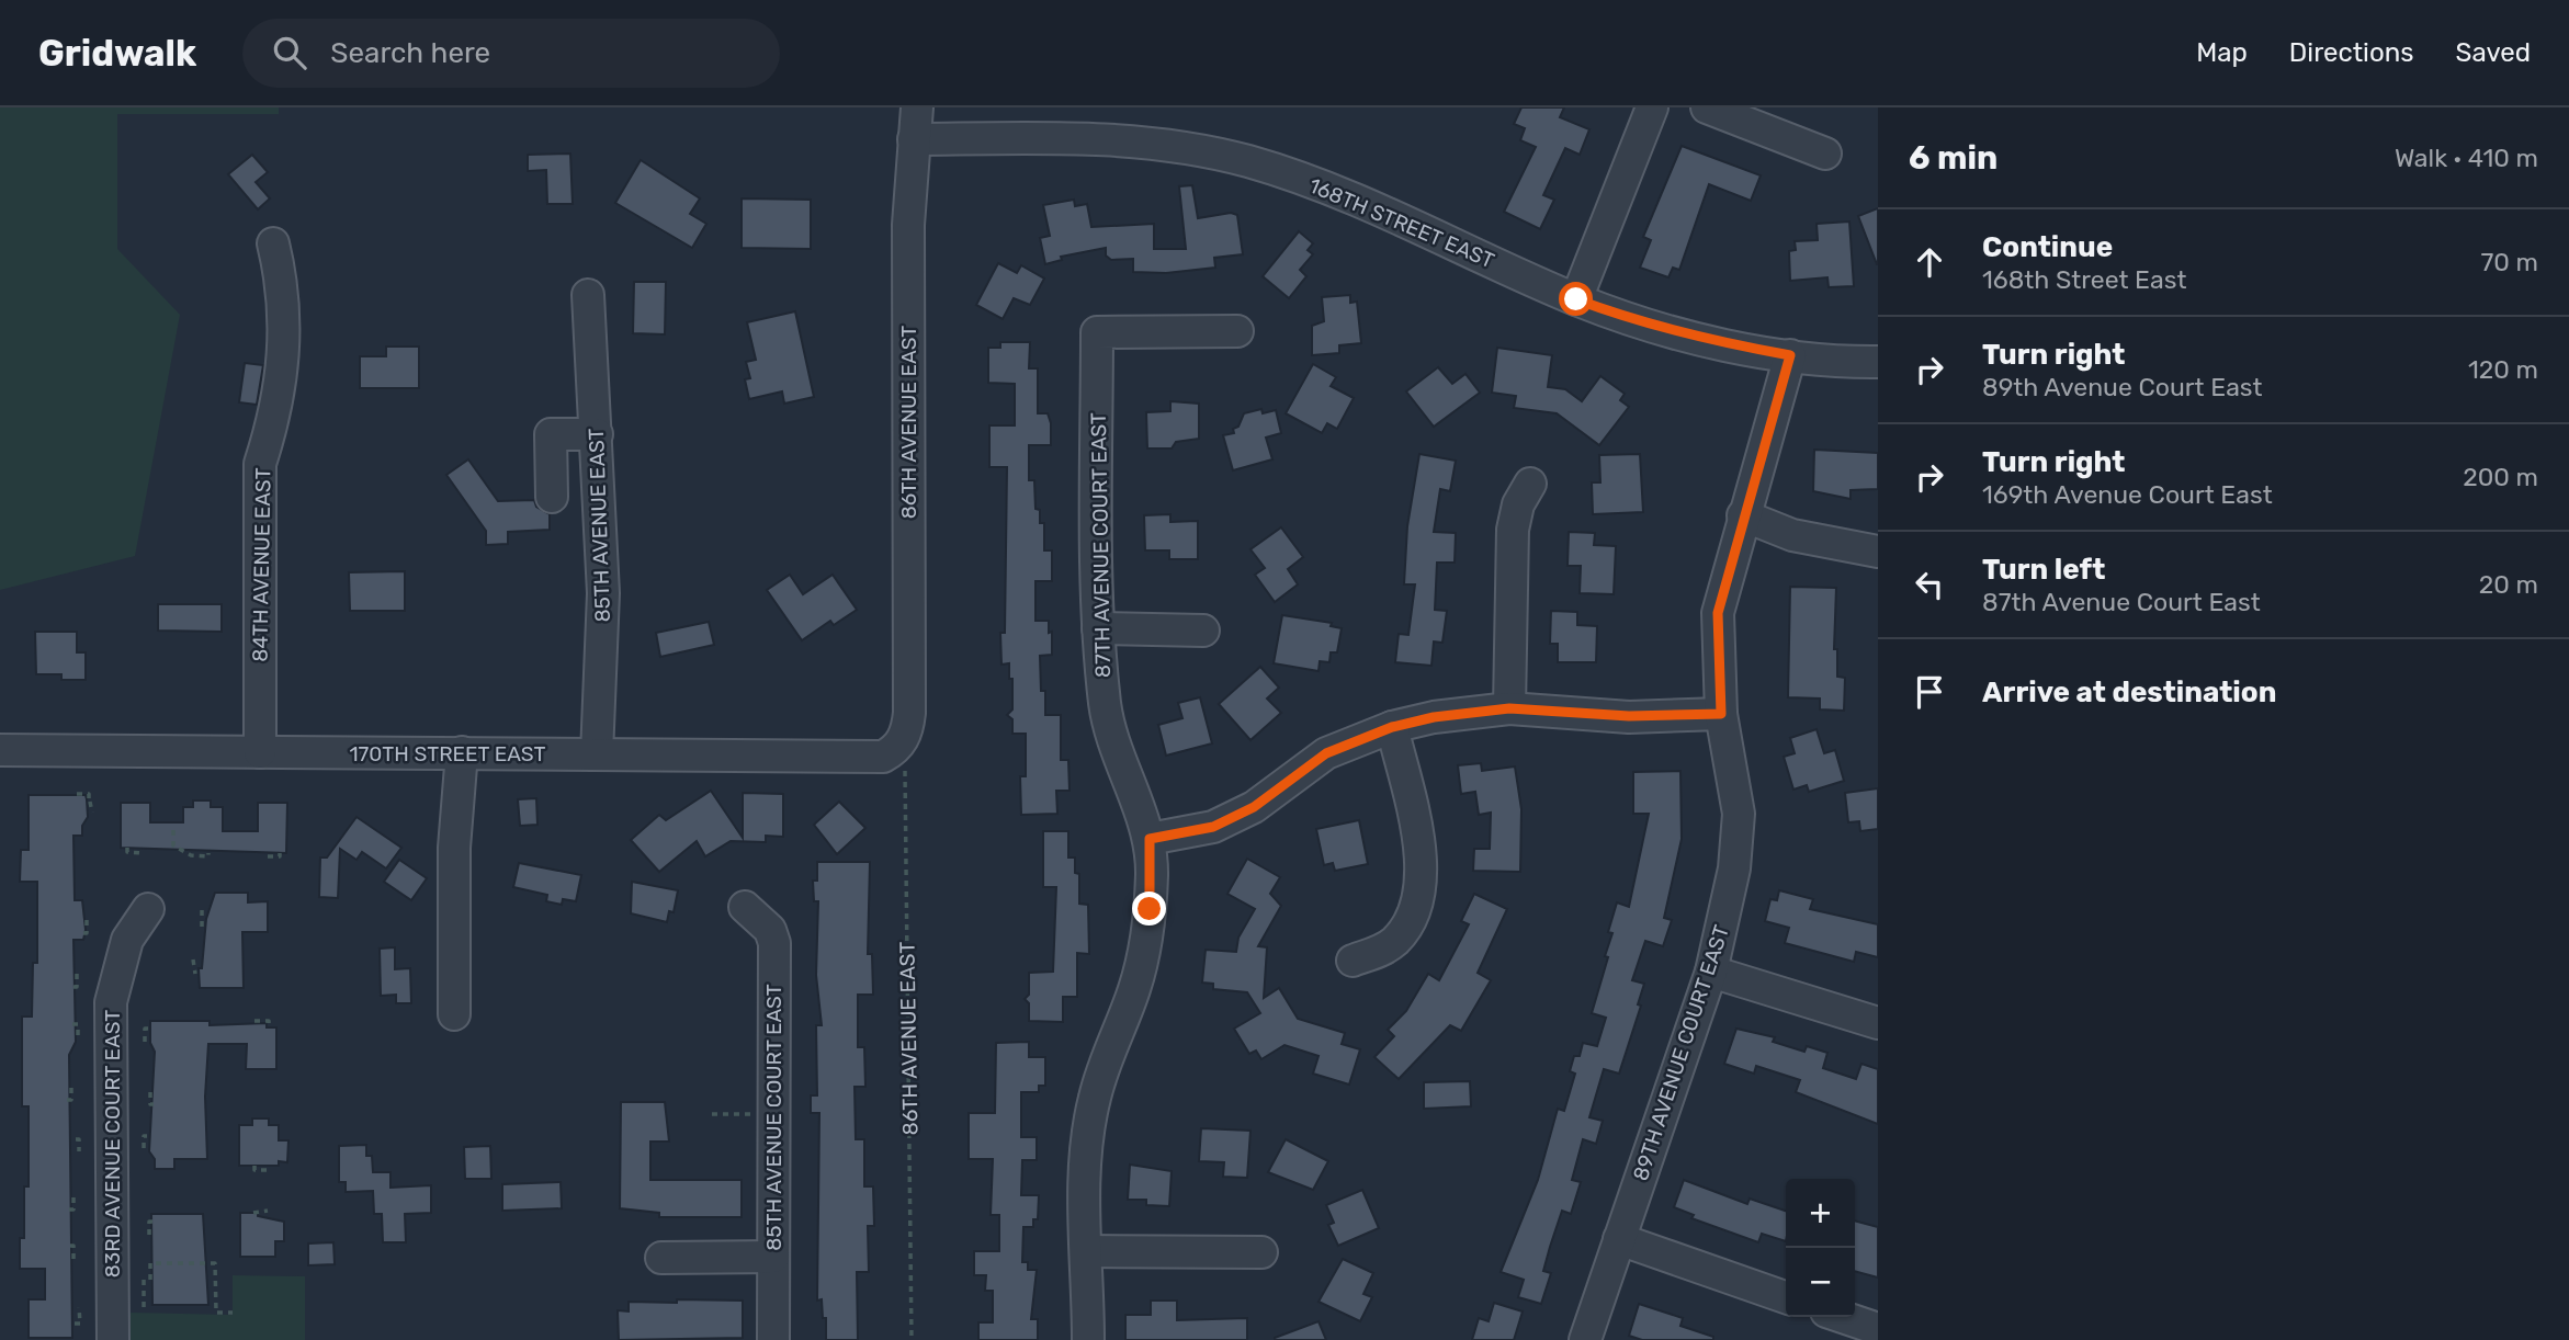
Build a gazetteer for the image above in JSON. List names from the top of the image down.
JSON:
{
  "streets": {
    "street": [
      "168TH STREET EAST",
      "86TH AVENUE EAST",
      "85TH AVENUE EAST",
      "87TH AVENUE COURT EAST",
      "84TH AVENUE EAST",
      "170TH STREET EAST",
      "89TH AVENUE COURT EAST",
      "85TH AVENUE COURT EAST",
      "83RD AVENUE COURT EAST"
    ]
  },
  "crossings": [
    ["168TH STREET EAST", "86TH AVENUE EAST"],
    ["168TH STREET EAST", "89TH AVENUE COURT EAST"],
    ["86TH AVENUE EAST", "170TH STREET EAST"],
    ["85TH AVENUE EAST", "170TH STREET EAST"],
    ["84TH AVENUE EAST", "170TH STREET EAST"]
  ],
  "page": {
    "header": "Gridwalk",
    "search": "Search here",
    "nav": ["Map", "Directions", "Saved"],
    "heading": ["6 min", "Walk · 410 m"],
    "list": [
      ["Continue", "168th Street East", "70 m"],
      ["Turn right", "89th Avenue Court East", "120 m"],
      ["Turn right", "169th Avenue Court East", "200 m"],
      ["Turn left", "87th Avenue Court East", "20 m"],
      "Arrive at destination"
    ],
    "map_buttons": ["+", "−"]
  }
}
